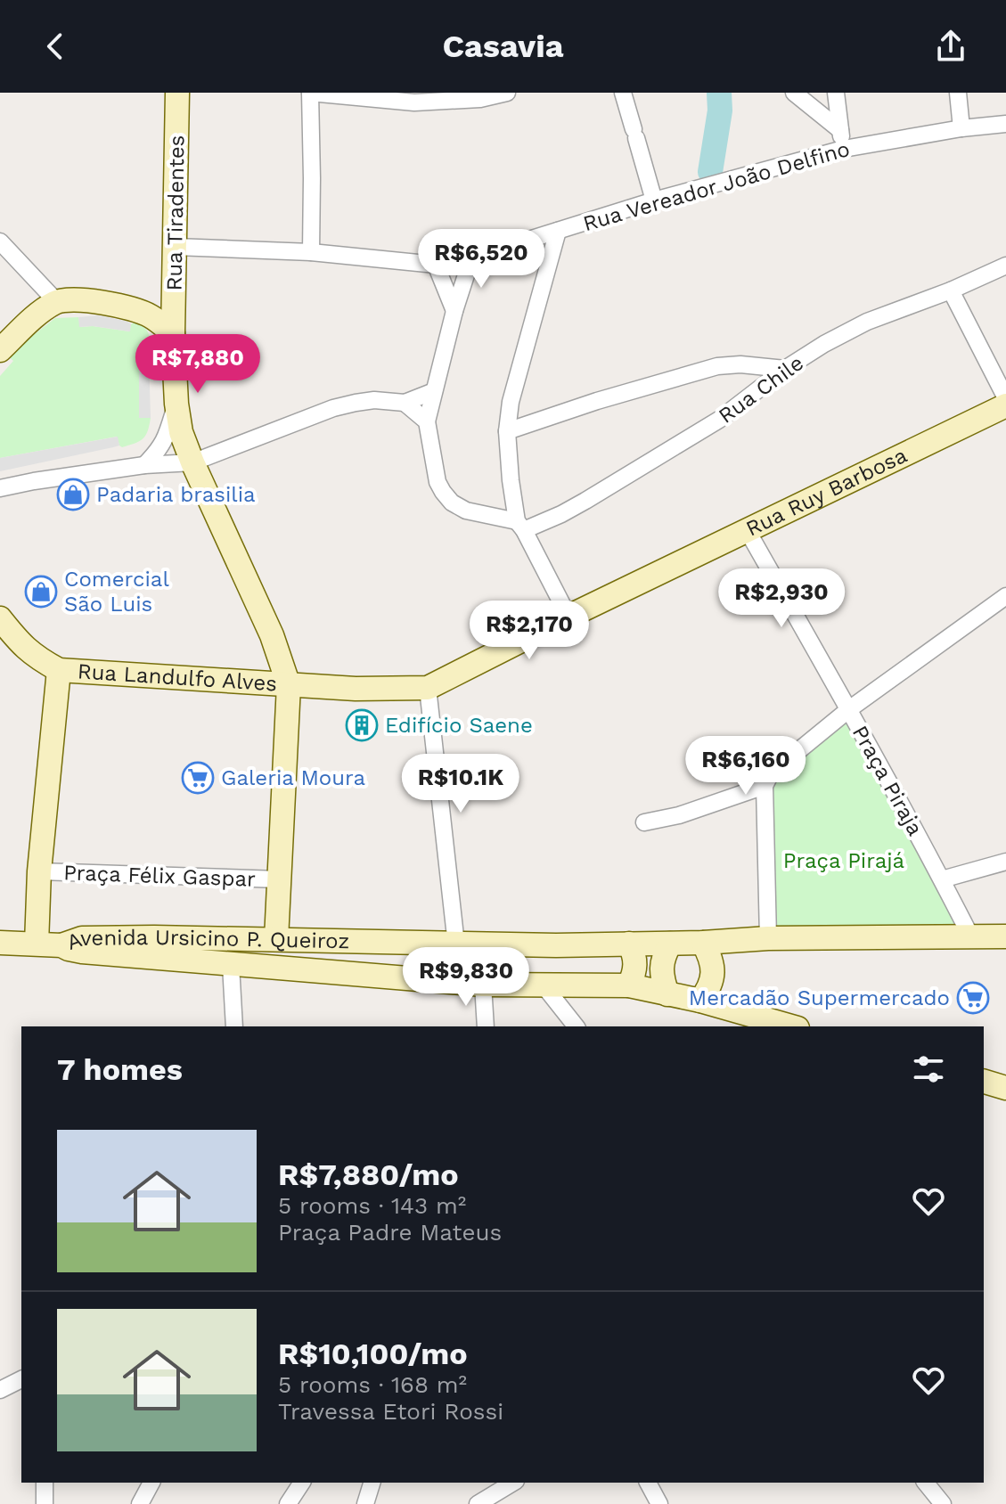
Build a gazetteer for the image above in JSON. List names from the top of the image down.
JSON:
{
  "streets": {
    "street": [
      "Rua Vereador João Delfino",
      "Rua Tiradentes",
      "Rua Chile",
      "Rua Ruy Barbosa",
      "Rua Landulfo Alves",
      "Praça Piraja",
      "Praça Félix Gaspar",
      "Avenida Ursicino P. Queiroz"
    ]
  },
  "crossings": [
    ["Rua Vereador João Delfino", "Rua Tiradentes"],
    ["Rua Tiradentes", "Rua Ruy Barbosa"],
    ["Rua Tiradentes", "Rua Landulfo Alves"],
    ["Rua Ruy Barbosa", "Rua Landulfo Alves"],
    ["Praça Piraja", "Avenida Ursicino P. Queiroz"]
  ],
  "parks": ["Praça Pirajá"],
  "places": {
    "shop": ["Padaria brasilia", "Comercial São Luis"],
    "building": ["Edifício Saene"],
    "supermarket": ["Galeria Moura", "Mercadão Supermercado"]
  },
  "page": {
    "header": "Casavia",
    "price": [
      "R$6,520",
      "R$7,880",
      "R$2,930",
      "R$2,170",
      "R$6,160",
      "R$10.1K",
      "R$9,830"
    ],
    "heading": "7 homes",
    "list": [
      {
        "name": "R$7,880/mo",
        "note": "5 rooms · 143 m² · Praça Padre Mateus"
      },
      {
        "name": "R$10,100/mo",
        "note": "5 rooms · 168 m² · Travessa Etori Rossi"
      }
    ]
  }
}
